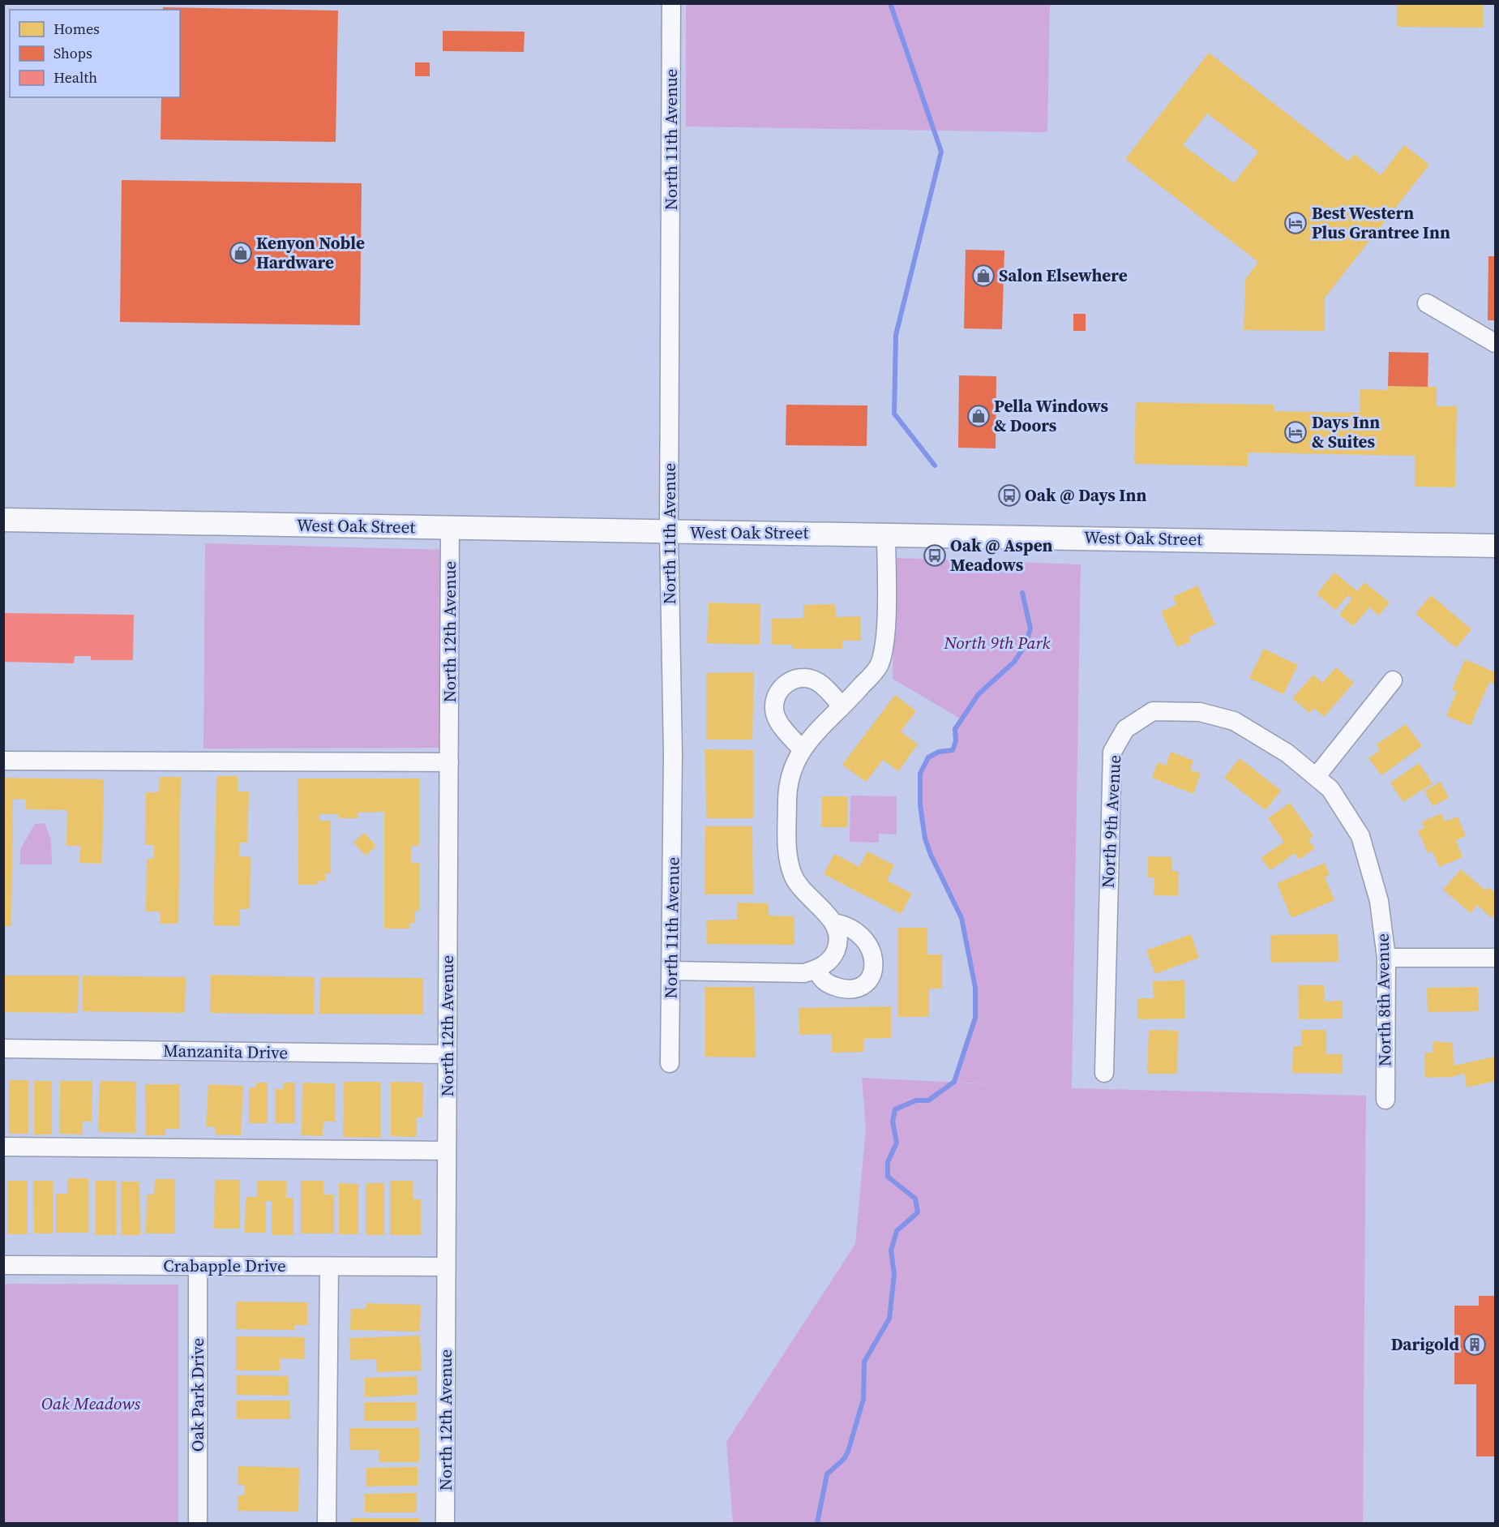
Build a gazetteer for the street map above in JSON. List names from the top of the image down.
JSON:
{
  "streets": {
    "main road": ["West Oak Street"],
    "street": [
      "North 11th Avenue",
      "North 12th Avenue",
      "North 9th Avenue",
      "North 8th Avenue",
      "Manzanita Drive",
      "Crabapple Drive",
      "Oak Park Drive"
    ]
  },
  "crossings": [
    ["North 11th Avenue", "West Oak Street"],
    ["West Oak Street", "North 12th Avenue"],
    ["North 12th Avenue", "Manzanita Drive"],
    ["North 12th Avenue", "Crabapple Drive"],
    ["North 9th Avenue", "North 8th Avenue"],
    ["Crabapple Drive", "Oak Park Drive"]
  ],
  "parks": ["North 9th Park", "Oak Meadows"],
  "places": {
    "hotel": ["Best Western Plus Grantree Inn", "Days Inn & Suites"],
    "shop": ["Kenyon Noble Hardware", "Salon Elsewhere", "Pella Windows & Doors"],
    "bus stop": ["Oak @ Days Inn", "Oak @ Aspen Meadows"],
    "building": ["Darigold"]
  },
  "legend": ["Homes", "Shops", "Health"]
}
